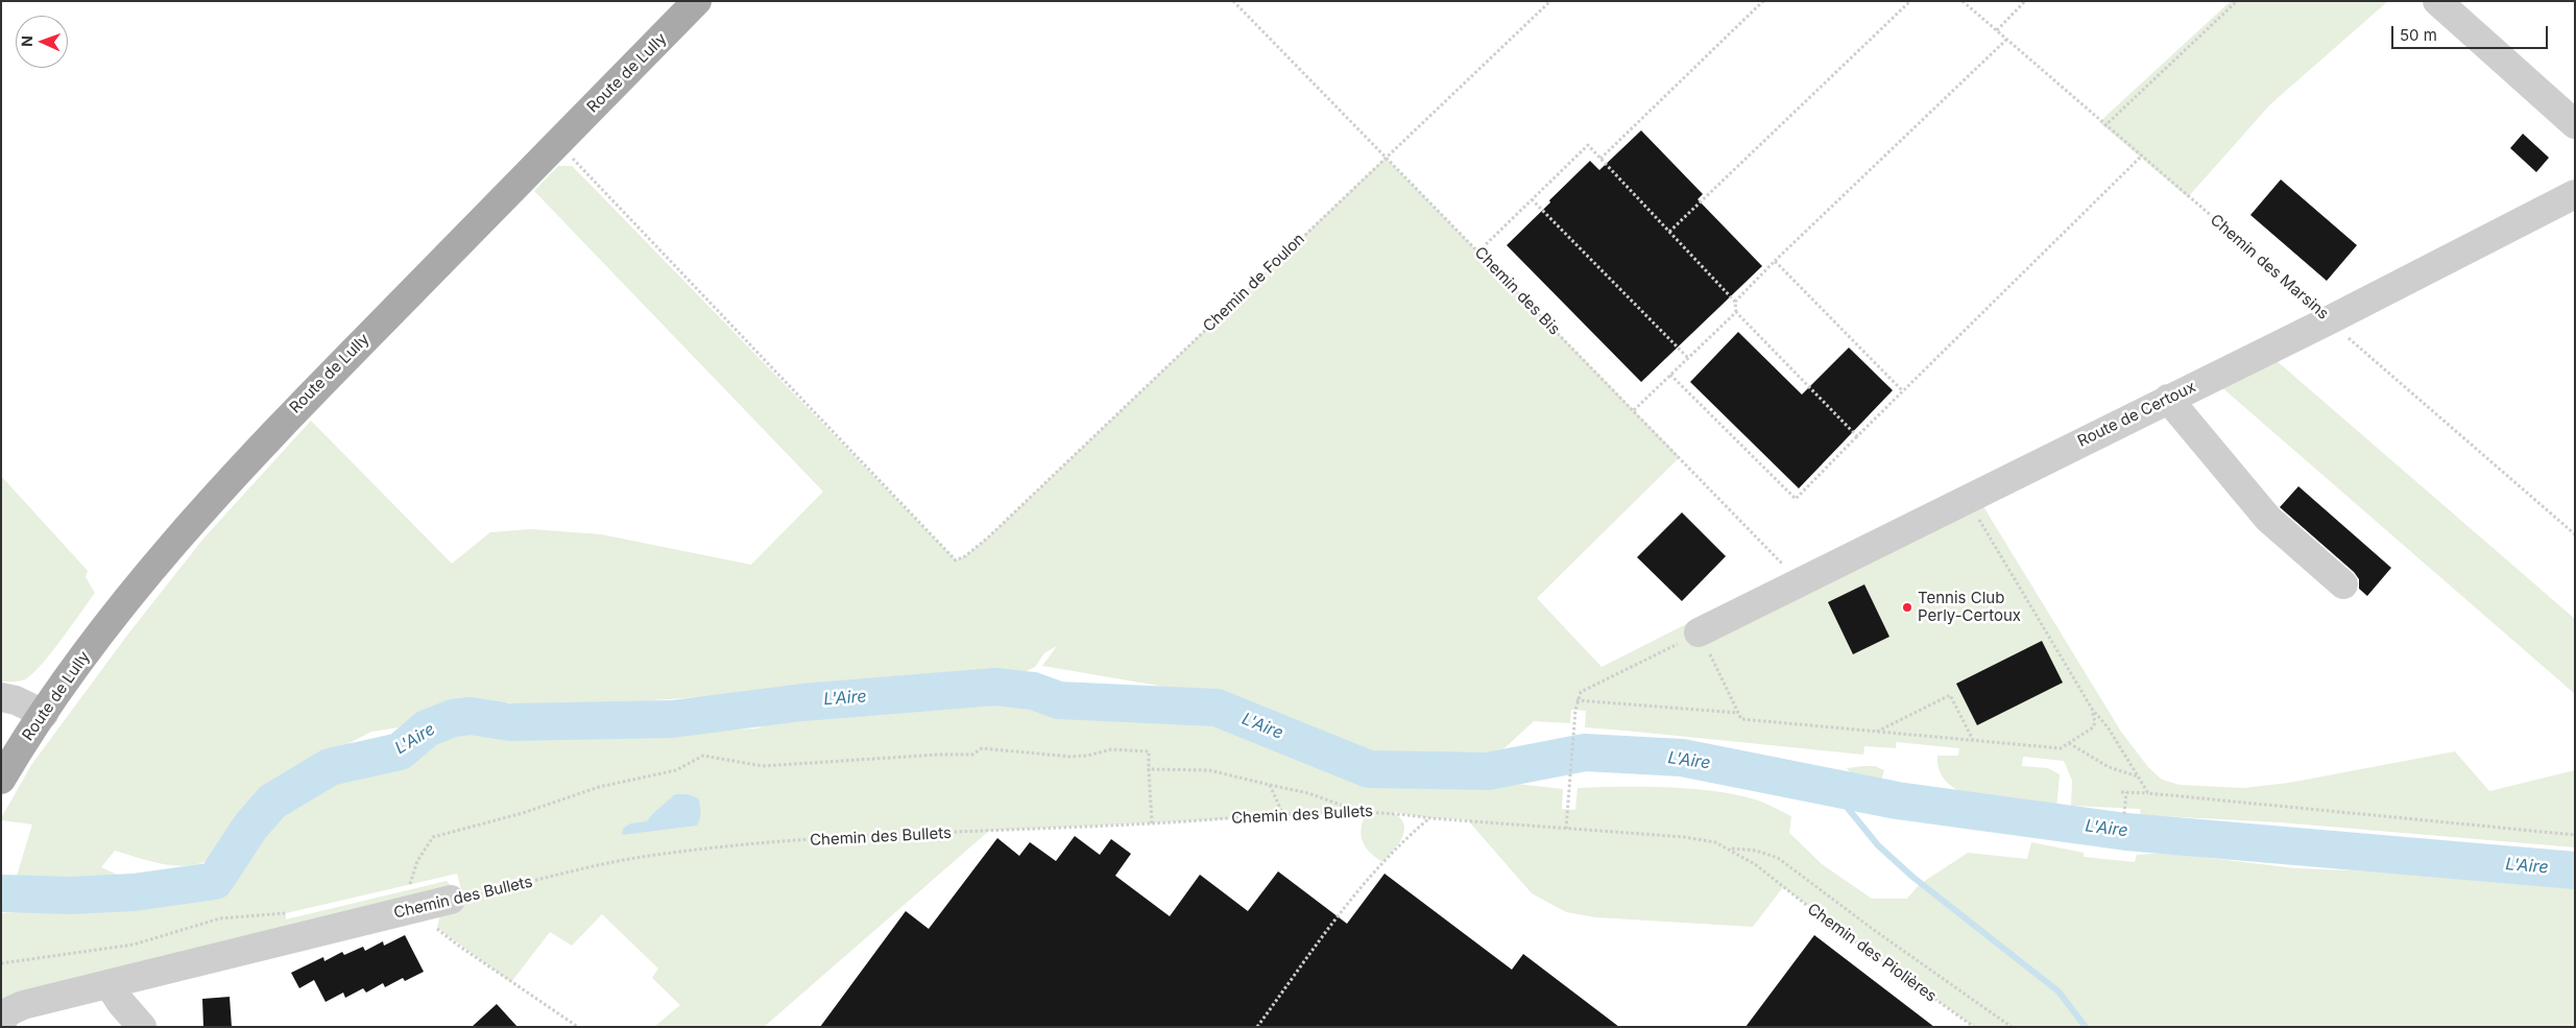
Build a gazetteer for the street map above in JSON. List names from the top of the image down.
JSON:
{
  "streets": {
    "main road": ["Route de Lully"],
    "street": ["Route de Certoux", "Chemin des Bullets"],
    "path": [
      "Chemin des Marsins",
      "Chemin de Foulon",
      "Chemin des Bis",
      "Chemin des Piolières"
    ]
  },
  "crossings": [
    ["Chemin des Marsins", "Route de Certoux"],
    ["Chemin de Foulon", "Chemin des Bis"],
    ["Chemin des Bis", "Route de Certoux"],
    ["Chemin des Bullets", "Chemin des Piolières"]
  ],
  "water": ["L'Aire"],
  "places": ["Tennis Club Perly-Certoux"],
  "scale_bar": "50 m",
  "north": "left"
}
